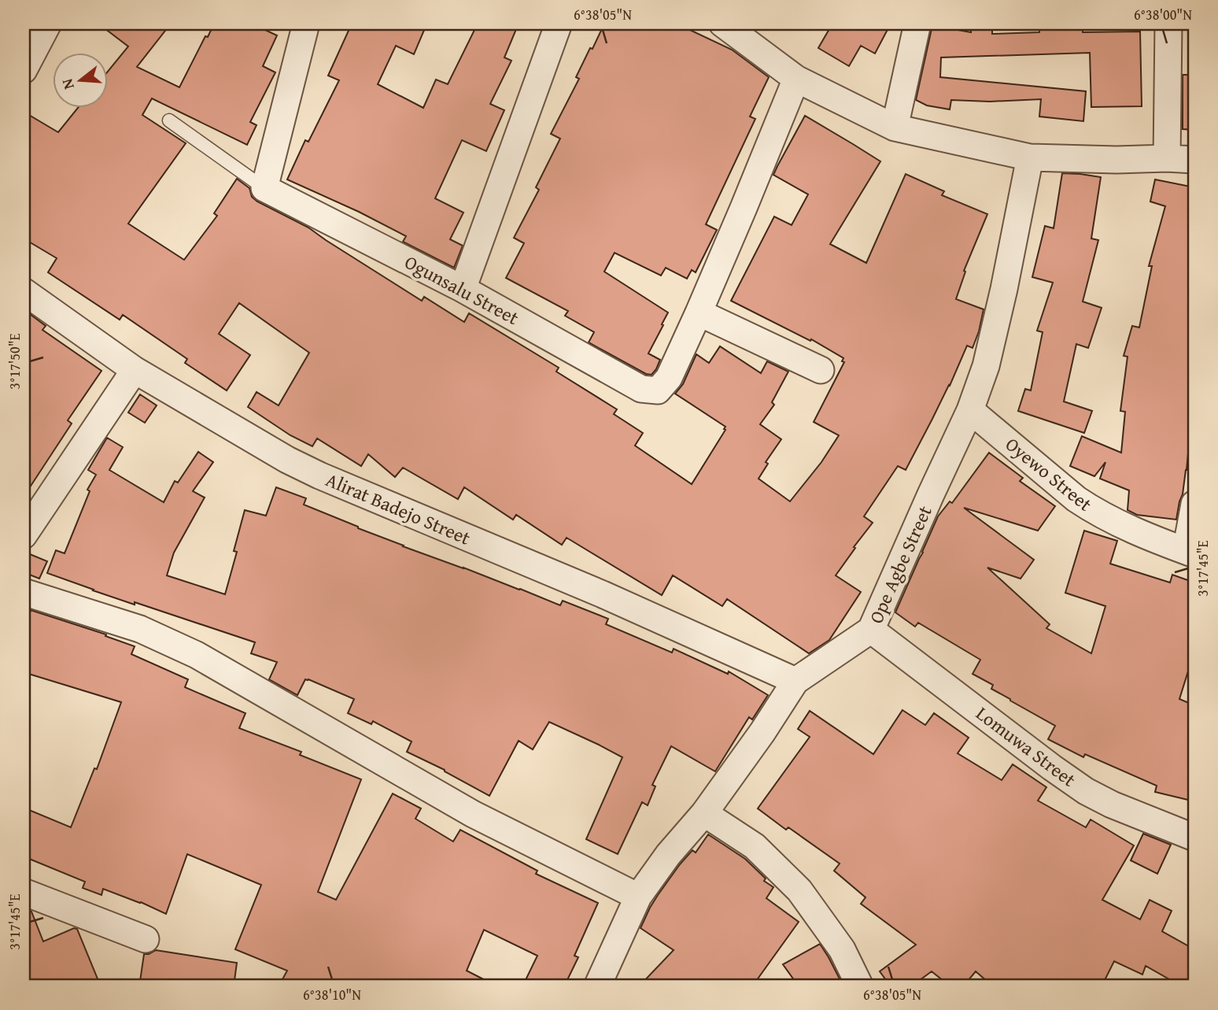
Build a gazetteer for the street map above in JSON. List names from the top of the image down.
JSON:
{
  "streets": {
    "street": [
      "Ogunsalu Street",
      "Oyewo Street",
      "Alirat Badejo Street",
      "Ope Agbe Street",
      "Lomuwa Street"
    ]
  },
  "crossings": [
    ["Oyewo Street", "Ope Agbe Street"],
    ["Alirat Badejo Street", "Ope Agbe Street"],
    ["Ope Agbe Street", "Lomuwa Street"]
  ],
  "north": "left",
  "coordinates": [
    "6°38'05\"N",
    "6°38'00\"N",
    "3°17'50\"E",
    "3°17'45\"E",
    "6°38'10\"N"
  ]
}
